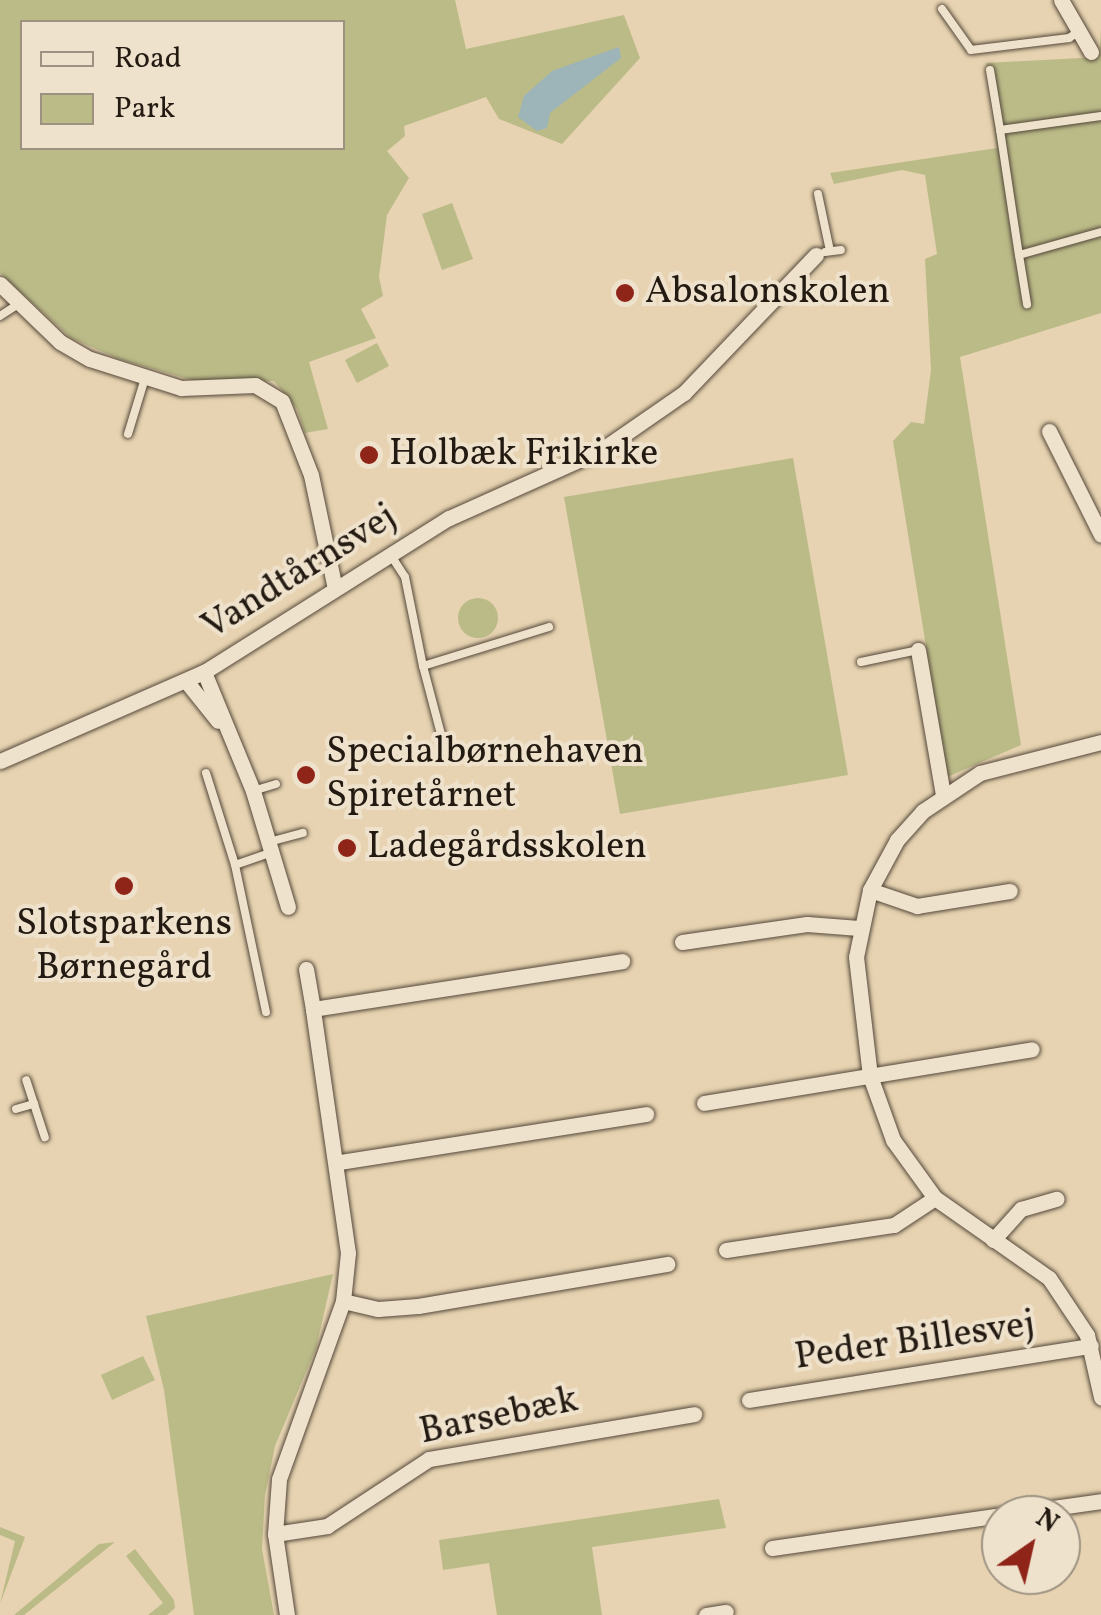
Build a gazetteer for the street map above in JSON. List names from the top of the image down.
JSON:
{
  "streets": {
    "street": ["Vandtårnsvej", "Peder Billesvej", "Barsebæk"]
  },
  "places": [
    "Absalonskolen",
    "Holbæk Frikirke",
    "Specialbørnehaven Spiretårnet",
    "Ladegårdsskolen",
    "Slotsparkens Børnegård"
  ],
  "legend": ["Road", "Park"],
  "north": "top right"
}
